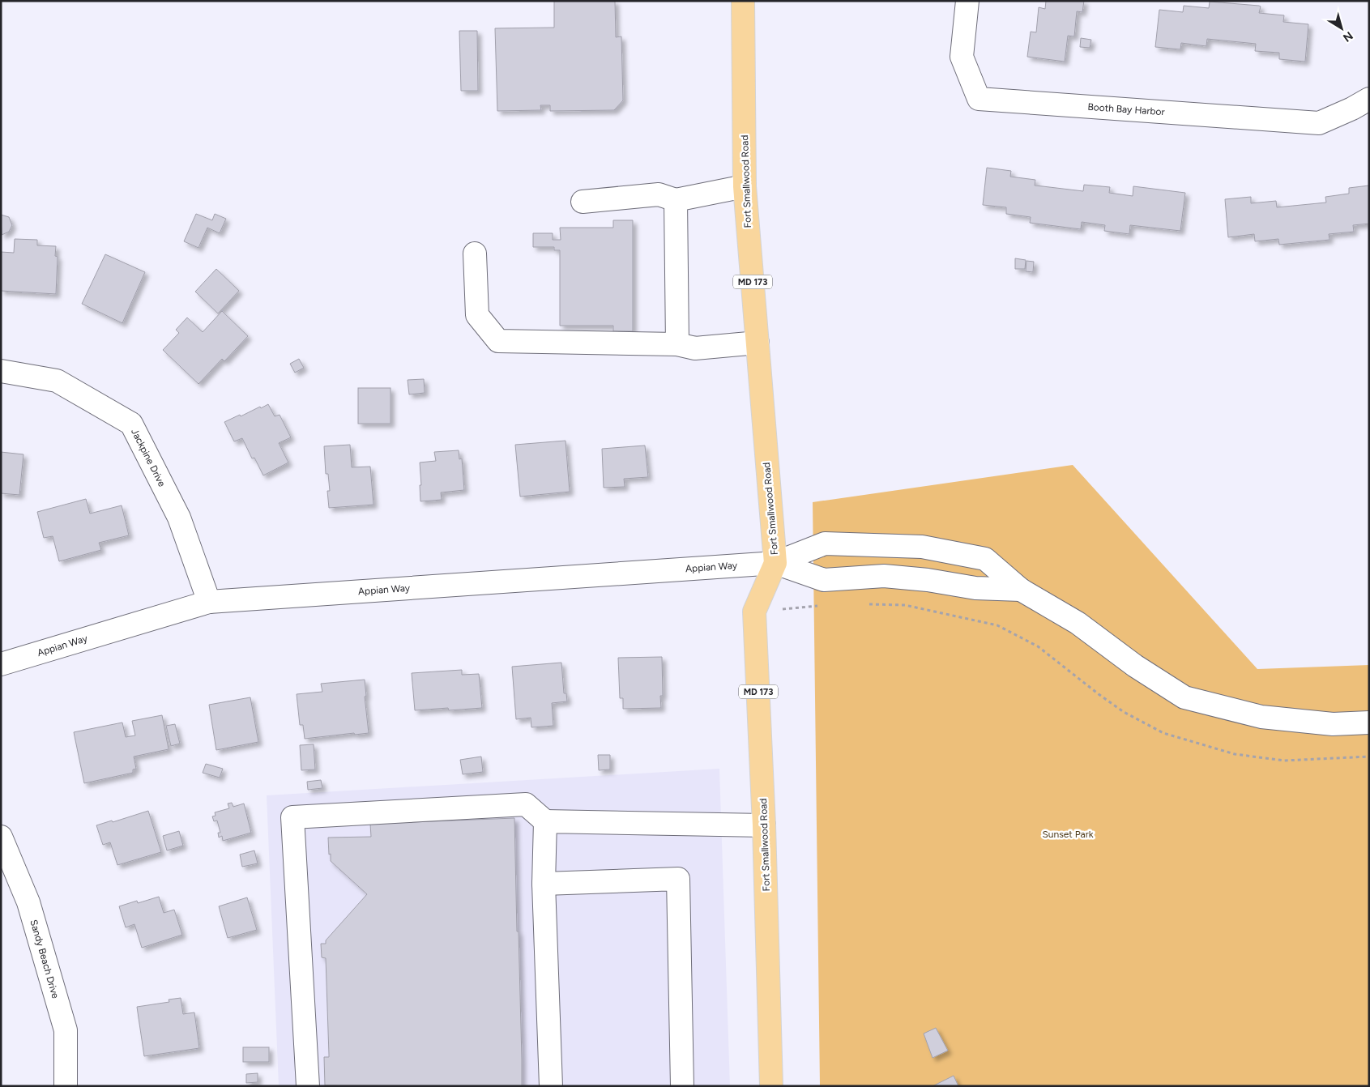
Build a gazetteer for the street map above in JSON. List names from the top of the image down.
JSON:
{
  "streets": {
    "main road": ["Fort Smallwood Road", "MD 173"],
    "street": [
      "Booth Bay Harbor",
      "Jackpine Drive",
      "Appian Way",
      "Sandy Beach Drive"
    ]
  },
  "crossings": [
    ["Fort Smallwood Road", "Appian Way"],
    ["Jackpine Drive", "Appian Way"]
  ],
  "parks": ["Sunset Park"],
  "north": "bottom right"
}
